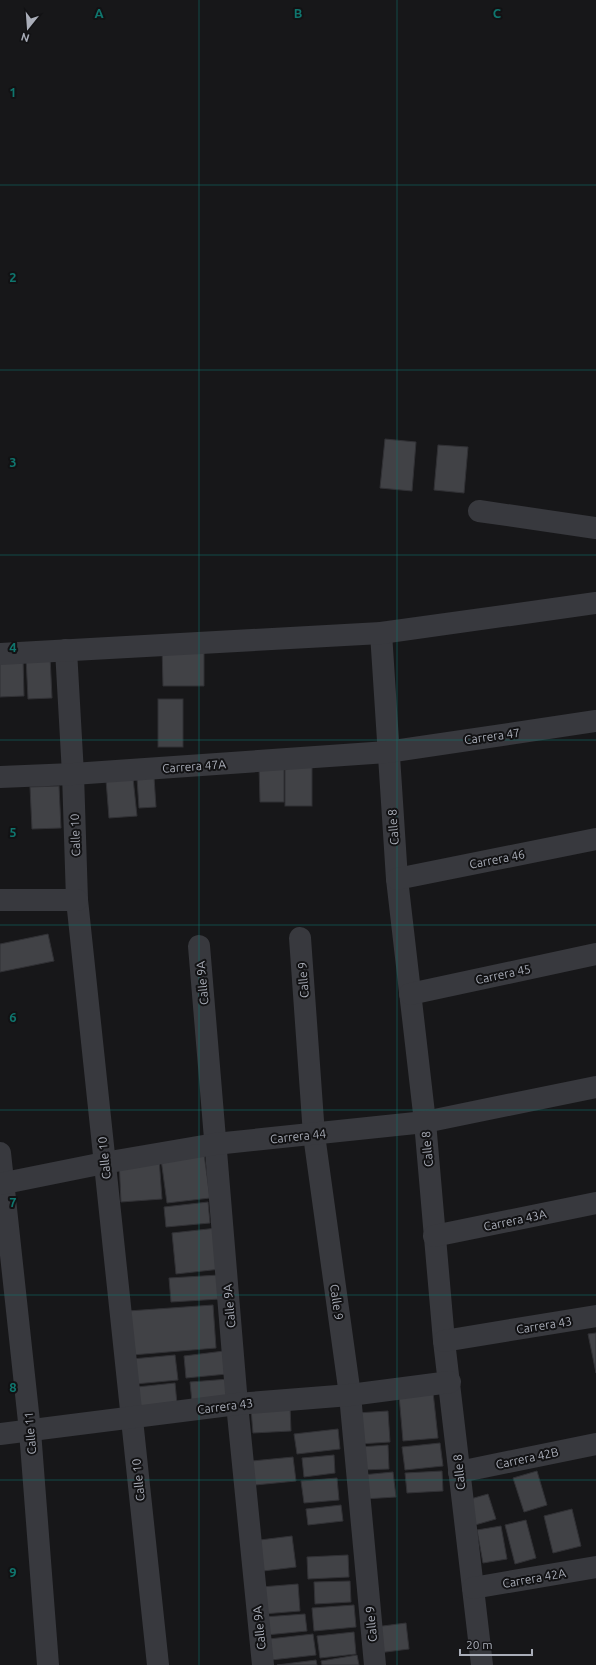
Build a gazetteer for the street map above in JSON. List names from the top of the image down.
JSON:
{
  "streets": {
    "street": [
      "Carrera 47",
      "Carrera 47A",
      "Calle 8",
      "Calle 10",
      "Carrera 46",
      "Carrera 45",
      "Calle 9",
      "Calle 9A",
      "Carrera 44",
      "Carrera 43A",
      "Carrera 43",
      "Calle 11",
      "Carrera 42B",
      "Carrera 42A"
    ]
  },
  "crossings": [
    ["Carrera 47", "Carrera 47A"],
    ["Carrera 47", "Calle 8"],
    ["Carrera 47A", "Calle 8"],
    ["Carrera 47A", "Calle 10"],
    ["Calle 8", "Carrera 46"],
    ["Calle 8", "Carrera 45"],
    ["Calle 8", "Carrera 44"],
    ["Calle 8", "Carrera 43A"],
    ["Calle 8", "Carrera 43"],
    ["Calle 8", "Carrera 42B"],
    ["Calle 8", "Carrera 42A"],
    ["Calle 10", "Carrera 44"],
    ["Calle 10", "Carrera 43"],
    ["Calle 9", "Carrera 44"],
    ["Calle 9", "Carrera 43"],
    ["Calle 9A", "Carrera 44"],
    ["Calle 9A", "Carrera 43"],
    ["Carrera 44", "Calle 11"],
    ["Carrera 43", "Calle 11"]
  ],
  "scale_bar": "20 m",
  "north": "bottom",
  "grid": {
    "columns": ["A", "B", "C"],
    "rows": [
      "1",
      "2",
      "3",
      "4",
      "5",
      "6",
      "7",
      "8",
      "9"
    ]
  }
}
